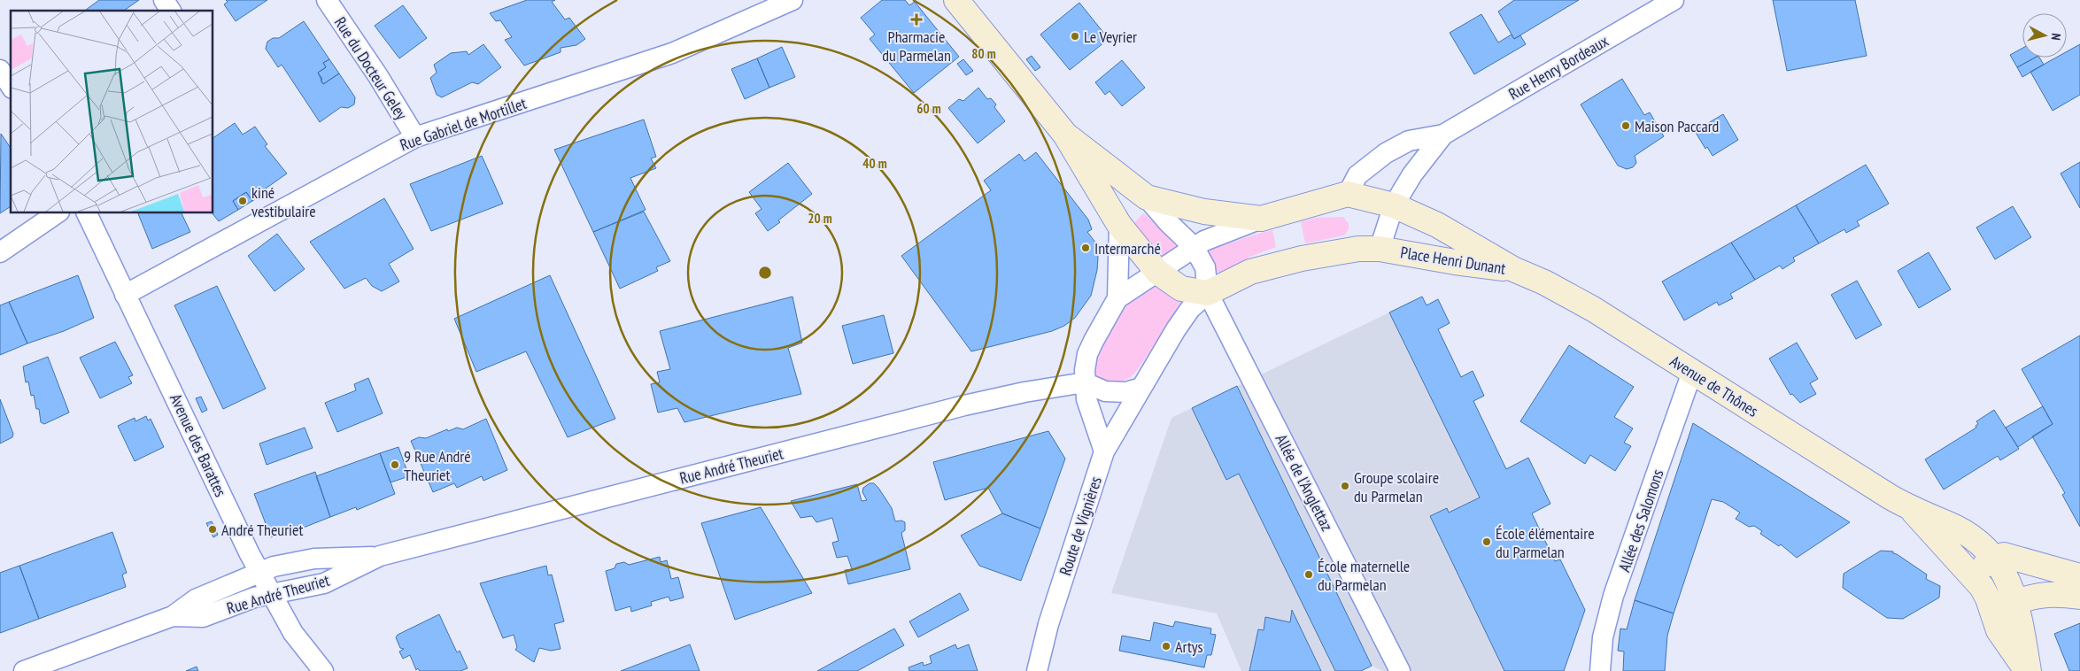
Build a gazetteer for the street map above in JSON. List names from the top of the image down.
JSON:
{
  "streets": {
    "main road": ["Place Henri Dunant", "Avenue de Thônes"],
    "street": [
      "Rue Henry Bordeaux",
      "Rue du Docteur Geley",
      "Rue Gabriel de Mortillet",
      "Avenue des Barattes",
      "Rue André Theuriet",
      "Allée de l'Anglettaz",
      "Allée des Salomons",
      "Route de Vignières"
    ]
  },
  "crossings": [
    ["Rue Henry Bordeaux", "Place Henri Dunant"],
    ["Rue du Docteur Geley", "Rue Gabriel de Mortillet"],
    ["Rue Gabriel de Mortillet", "Avenue des Barattes"],
    ["Place Henri Dunant", "Avenue de Thônes"],
    ["Place Henri Dunant", "Rue André Theuriet"],
    ["Place Henri Dunant", "Allée de l'Anglettaz"],
    ["Place Henri Dunant", "Route de Vignières"],
    ["Avenue de Thônes", "Allée des Salomons"],
    ["Avenue des Barattes", "Rue André Theuriet"]
  ],
  "places": {
    "health": ["Pharmacie du Parmelan"],
    "other": [
      "Le Veyrier",
      "Maison Paccard",
      "kiné vestibulaire",
      "Intermarché",
      "9 Rue André Theuriet",
      "Groupe scolaire du Parmelan",
      "André Theuriet",
      "École élémentaire du Parmelan",
      "École maternelle du Parmelan",
      "Artys"
    ]
  },
  "north": "right",
  "rings": [
    "80 m",
    "60 m",
    "40 m",
    "20 m"
  ]
}
